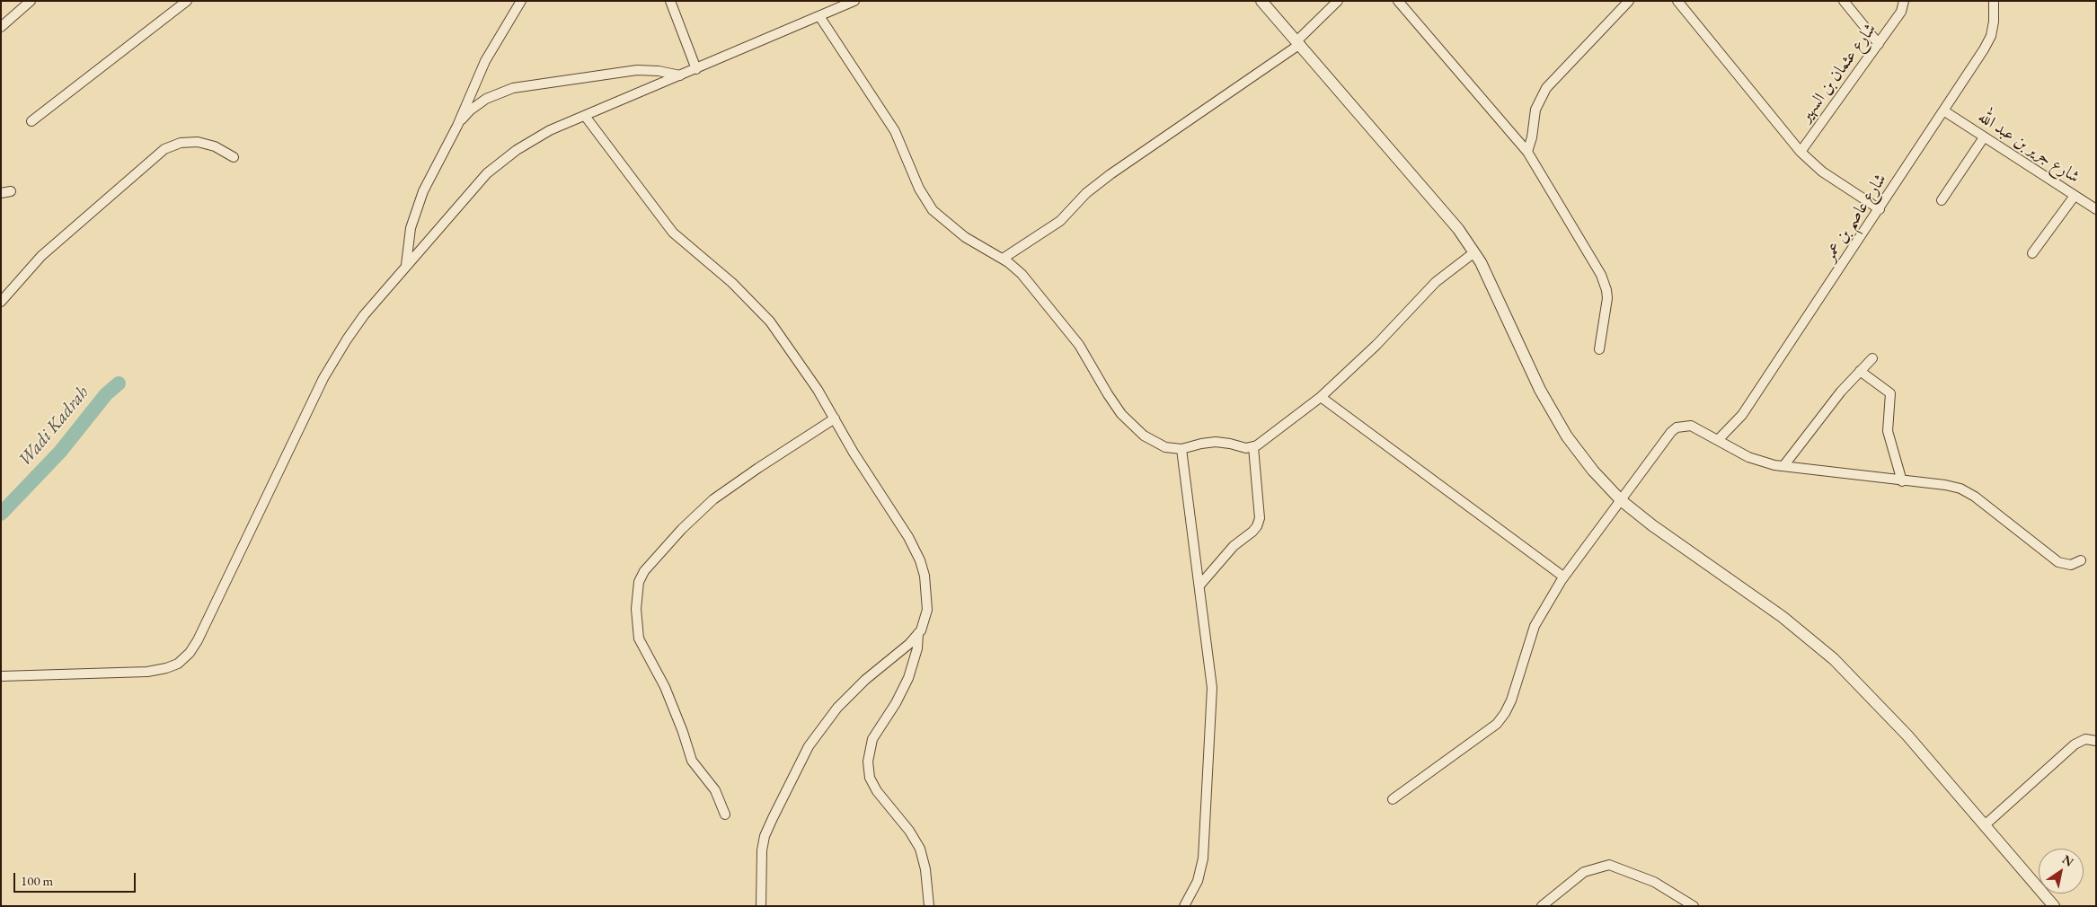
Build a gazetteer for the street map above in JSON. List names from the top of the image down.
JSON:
{
  "streets": {
    "street": ["شارع عثمان بن السهير", "شارع جرير بن عبد الله", "شارع عاصم بن عمر"]
  },
  "crossings": [
    ["شارع جرير بن عبد الله", "شارع عاصم بن عمر"]
  ],
  "water": ["Wadi Kadrah"],
  "scale_bar": "100 m",
  "north": "top right"
}
